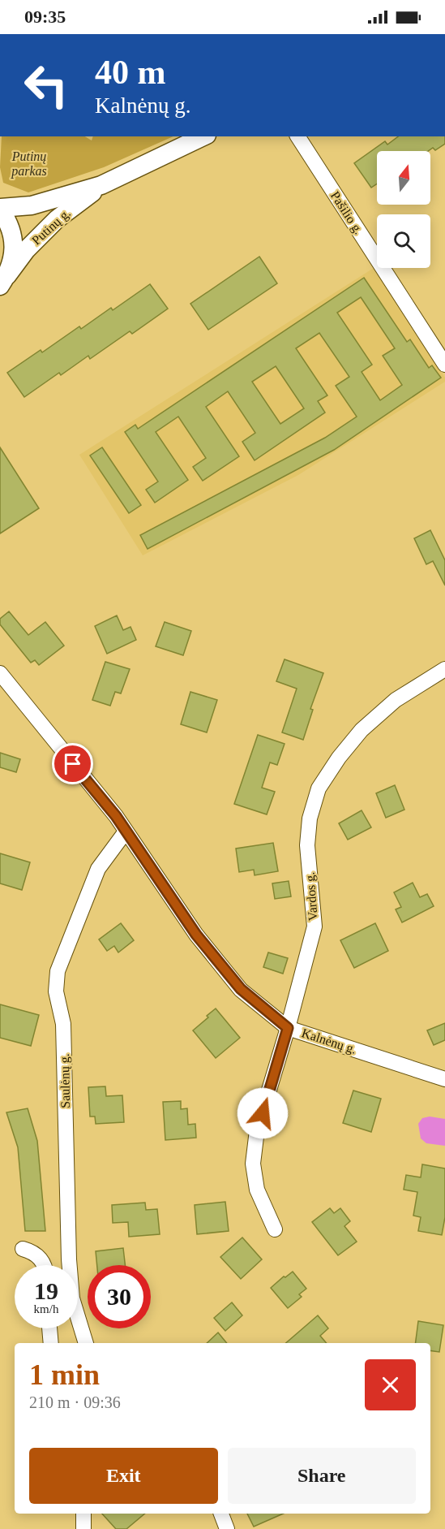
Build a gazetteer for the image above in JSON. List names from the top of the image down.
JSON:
{
  "streets": {
    "main road": ["Putinų g."],
    "street": [
      "Pašilio g.",
      "Vardos g.",
      "Kalnėnų g.",
      "Saulėnų g."
    ]
  },
  "crossings": [
    ["Vardos g.", "Kalnėnų g."],
    ["Kalnėnų g.", "Saulėnų g."]
  ],
  "parks": ["Putinų parkas"],
  "north": "top",
  "page": {
    "status": "09:35",
    "turn": ["40 m", "Kalnėnų g."],
    "speed": "19 km/h",
    "limit": "30",
    "heading": ["1 min", "210 m · 09:36"],
    "buttons": ["Exit", "Share"]
  }
}
